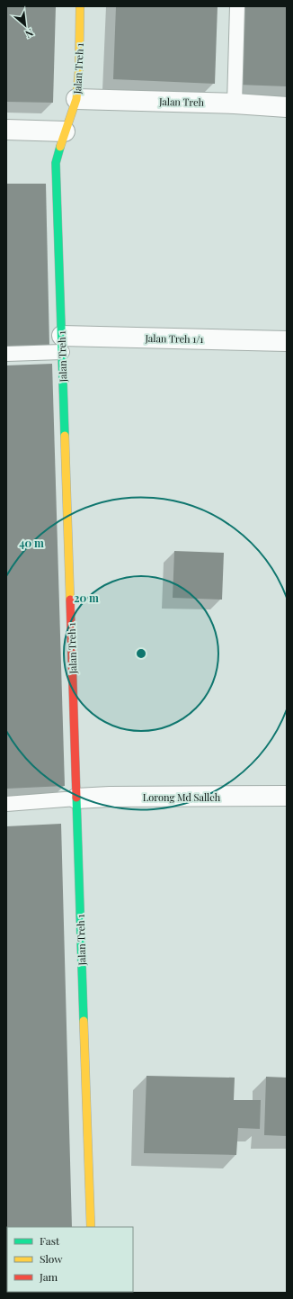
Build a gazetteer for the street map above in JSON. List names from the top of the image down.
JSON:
{
  "streets": {
    "street": [
      "Jalan Treh 1",
      "Jalan Treh",
      "Jalan Treh 1/1",
      "Lorong Md Salleh"
    ]
  },
  "crossings": [
    ["Jalan Treh 1", "Jalan Treh"],
    ["Jalan Treh 1", "Jalan Treh 1/1"],
    ["Jalan Treh 1", "Lorong Md Salleh"]
  ],
  "legend": ["Fast", "Slow", "Jam"],
  "north": "bottom right",
  "rings": ["40 m", "20 m"]
}
